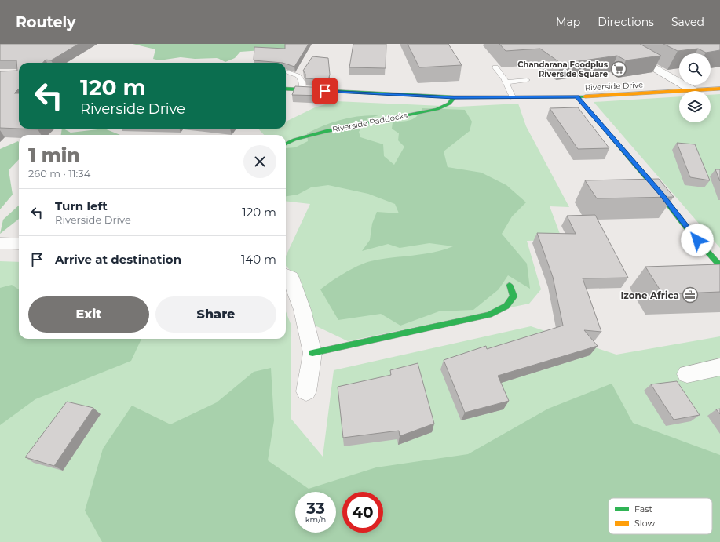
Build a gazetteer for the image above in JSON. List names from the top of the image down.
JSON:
{
  "streets": {
    "street": ["Riverside Drive", "Riverside Paddocks"]
  },
  "crossings": [
    ["Riverside Drive", "Riverside Paddocks"]
  ],
  "places": {
    "supermarket": ["Chandarana Foodplus Riverside Square"],
    "office": ["Izone Africa"]
  },
  "legend": ["Fast", "Slow"],
  "page": {
    "header": "Routely",
    "nav": ["Map", "Directions", "Saved"],
    "turn": ["120 m", "Riverside Drive"],
    "heading": ["1 min", "260 m · 11:34"],
    "list": [
      {
        "name": "Turn left",
        "note": "Riverside Drive",
        "value": "120 m"
      },
      {
        "name": "Arrive at destination",
        "value": "140 m"
      }
    ],
    "buttons": ["Exit", "Share"],
    "speed": "33 km/h",
    "limit": "40"
  }
}
